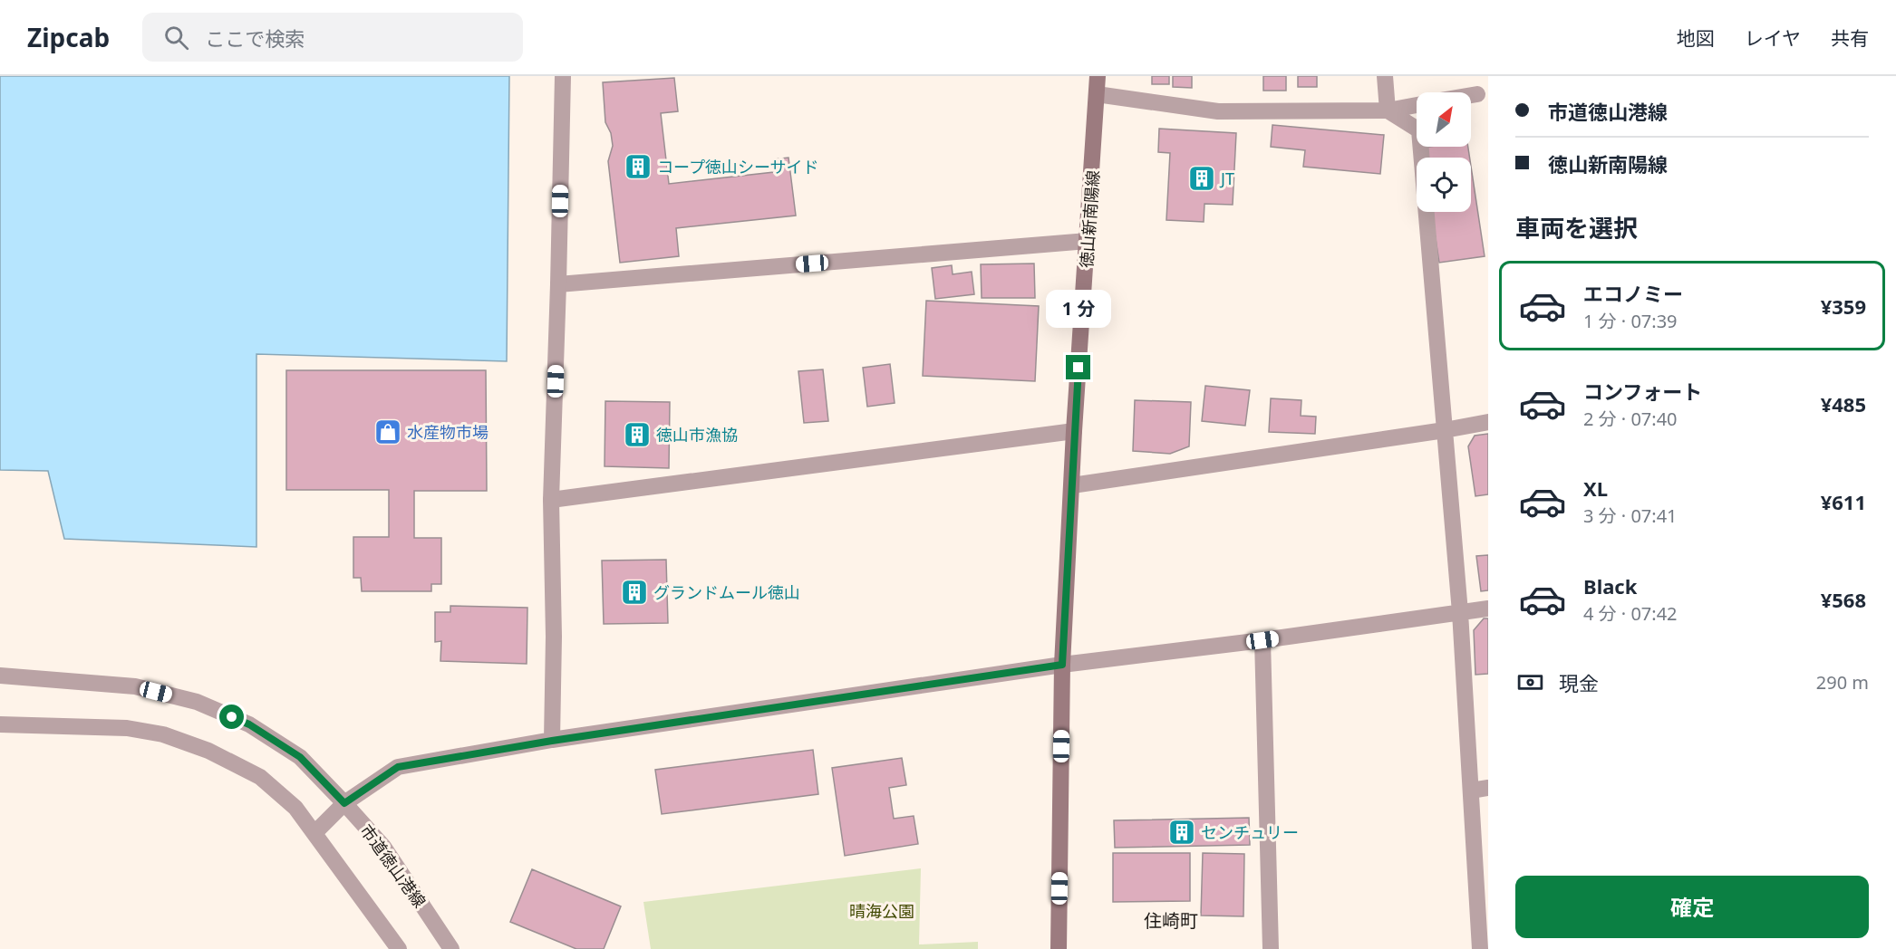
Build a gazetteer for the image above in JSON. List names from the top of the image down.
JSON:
{
  "streets": {
    "main road": ["徳山新南陽線"],
    "street": ["市道徳山港線"]
  },
  "districts": ["住崎町"],
  "parks": ["晴海公園"],
  "places": {
    "building": [
      "コープ徳山シーサイド",
      "JT",
      "徳山市漁協",
      "グランドムール徳山",
      "センチュリー"
    ],
    "shop": ["水産物市場"]
  },
  "north": "top right",
  "page": {
    "header": "Zipcab",
    "search": "ここで検索",
    "nav": ["地図", "レイヤ", "共有"],
    "banner": ["市道徳山港線", "徳山新南陽線"],
    "heading": "車両を選択",
    "list": [
      {
        "name": "エコノミー",
        "note": "1 分 · 07:39",
        "value": "¥359"
      },
      {
        "name": "コンフォート",
        "note": "2 分 · 07:40",
        "value": "¥485"
      },
      {
        "name": "XL",
        "note": "3 分 · 07:41",
        "value": "¥611"
      },
      {
        "name": "Black",
        "note": "4 分 · 07:42",
        "value": "¥568"
      }
    ],
    "bubble": "1 分",
    "pay": ["現金", "290 m"],
    "buttons": "確定"
  }
}
